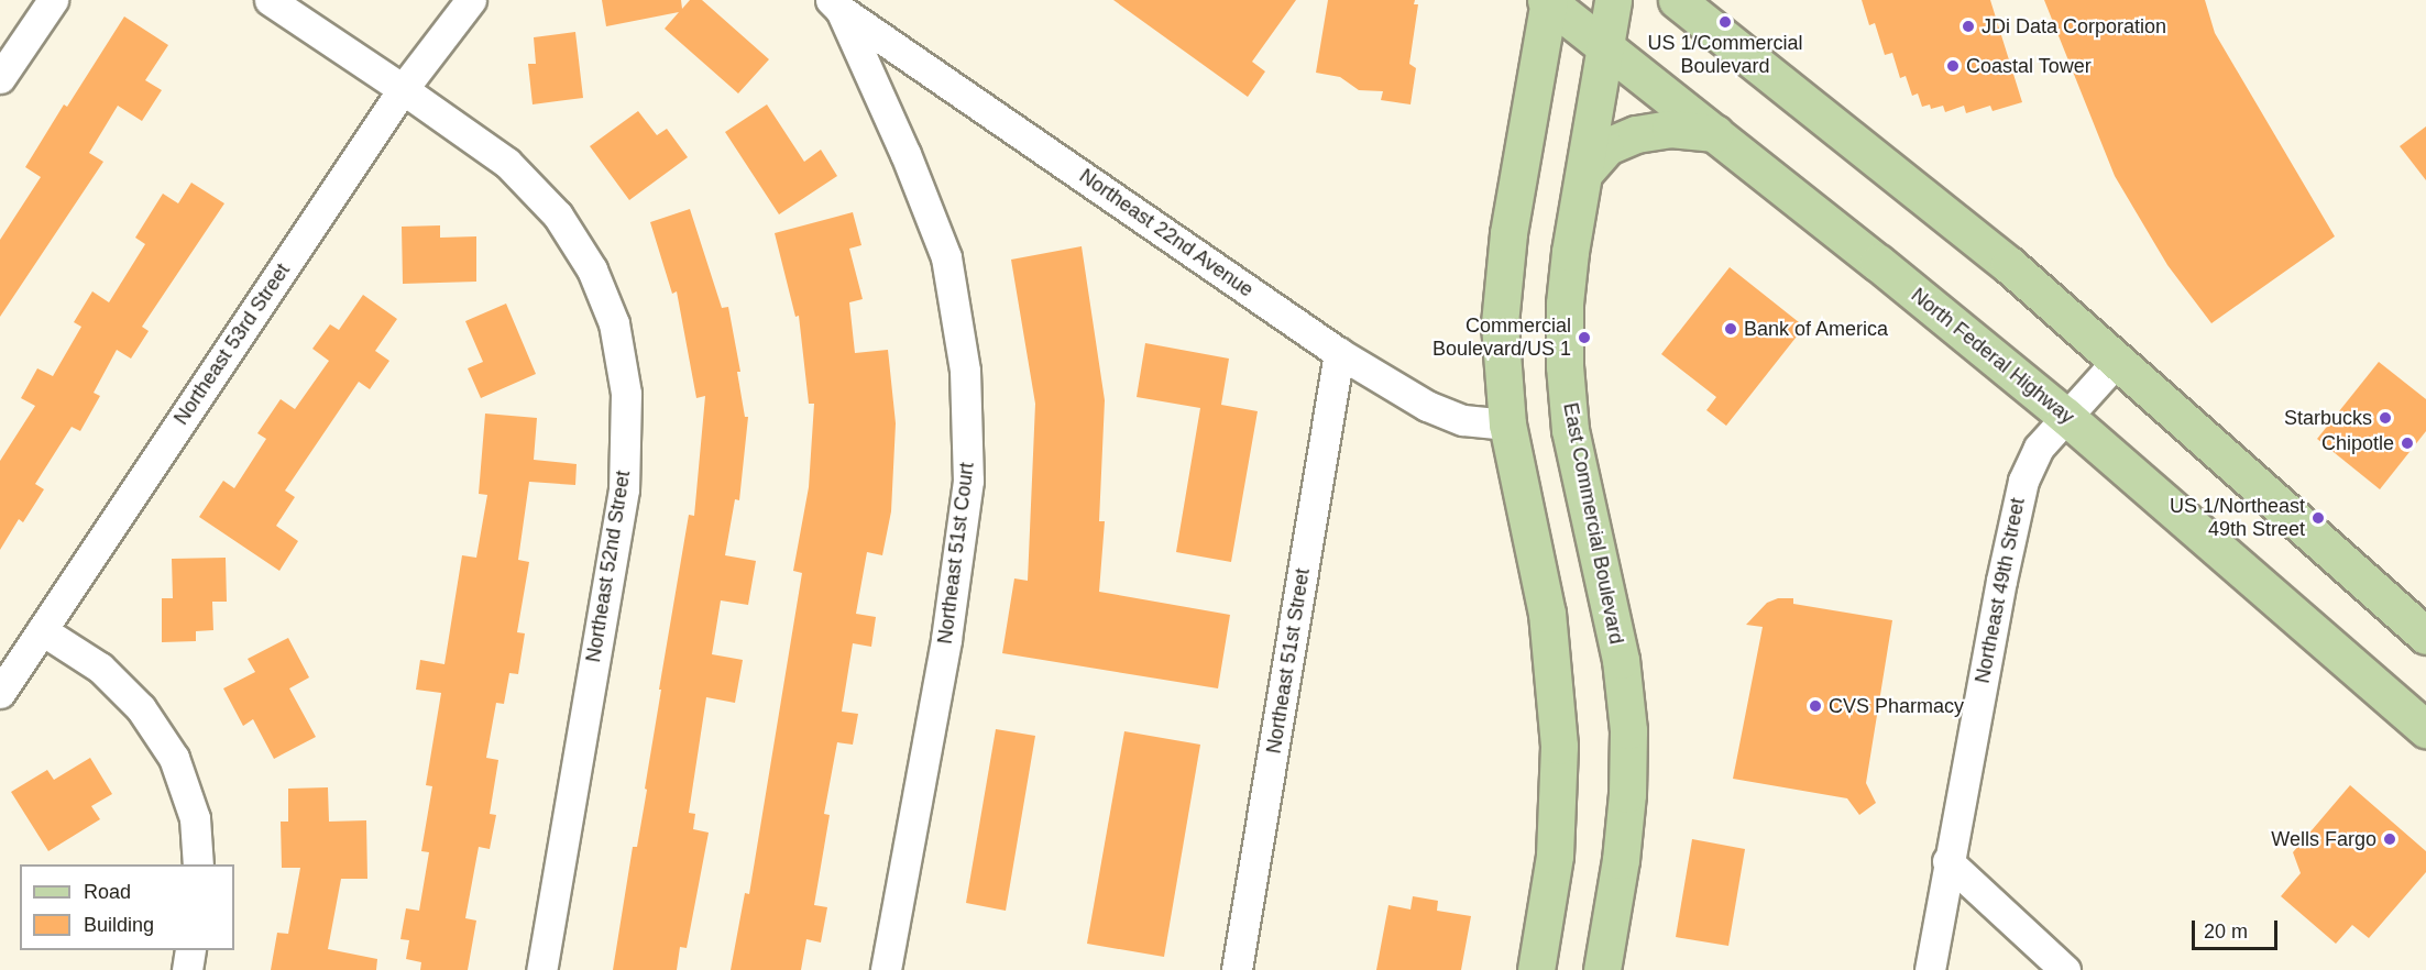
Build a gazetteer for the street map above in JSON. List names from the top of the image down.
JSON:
{
  "streets": {
    "main road": ["North Federal Highway", "East Commercial Boulevard"],
    "street": [
      "Northeast 22nd Avenue",
      "Northeast 53rd Street",
      "Northeast 51st Court",
      "Northeast 52nd Street",
      "Northeast 49th Street",
      "Northeast 51st Street"
    ]
  },
  "crossings": [
    ["Northeast 22nd Avenue", "Northeast 51st Court"],
    ["Northeast 22nd Avenue", "Northeast 51st Street"],
    ["Northeast 53rd Street", "Northeast 52nd Street"],
    ["North Federal Highway", "East Commercial Boulevard"],
    ["North Federal Highway", "Northeast 49th Street"]
  ],
  "places": [
    "US 1/Commercial Boulevard",
    "JDi Data Corporation",
    "Coastal Tower",
    "Bank of America",
    "Commercial Boulevard/US 1",
    "Starbucks",
    "Chipotle",
    "US 1/Northeast 49th Street",
    "CVS Pharmacy",
    "Wells Fargo"
  ],
  "legend": ["Road", "Building"],
  "scale_bar": "20 m"
}
